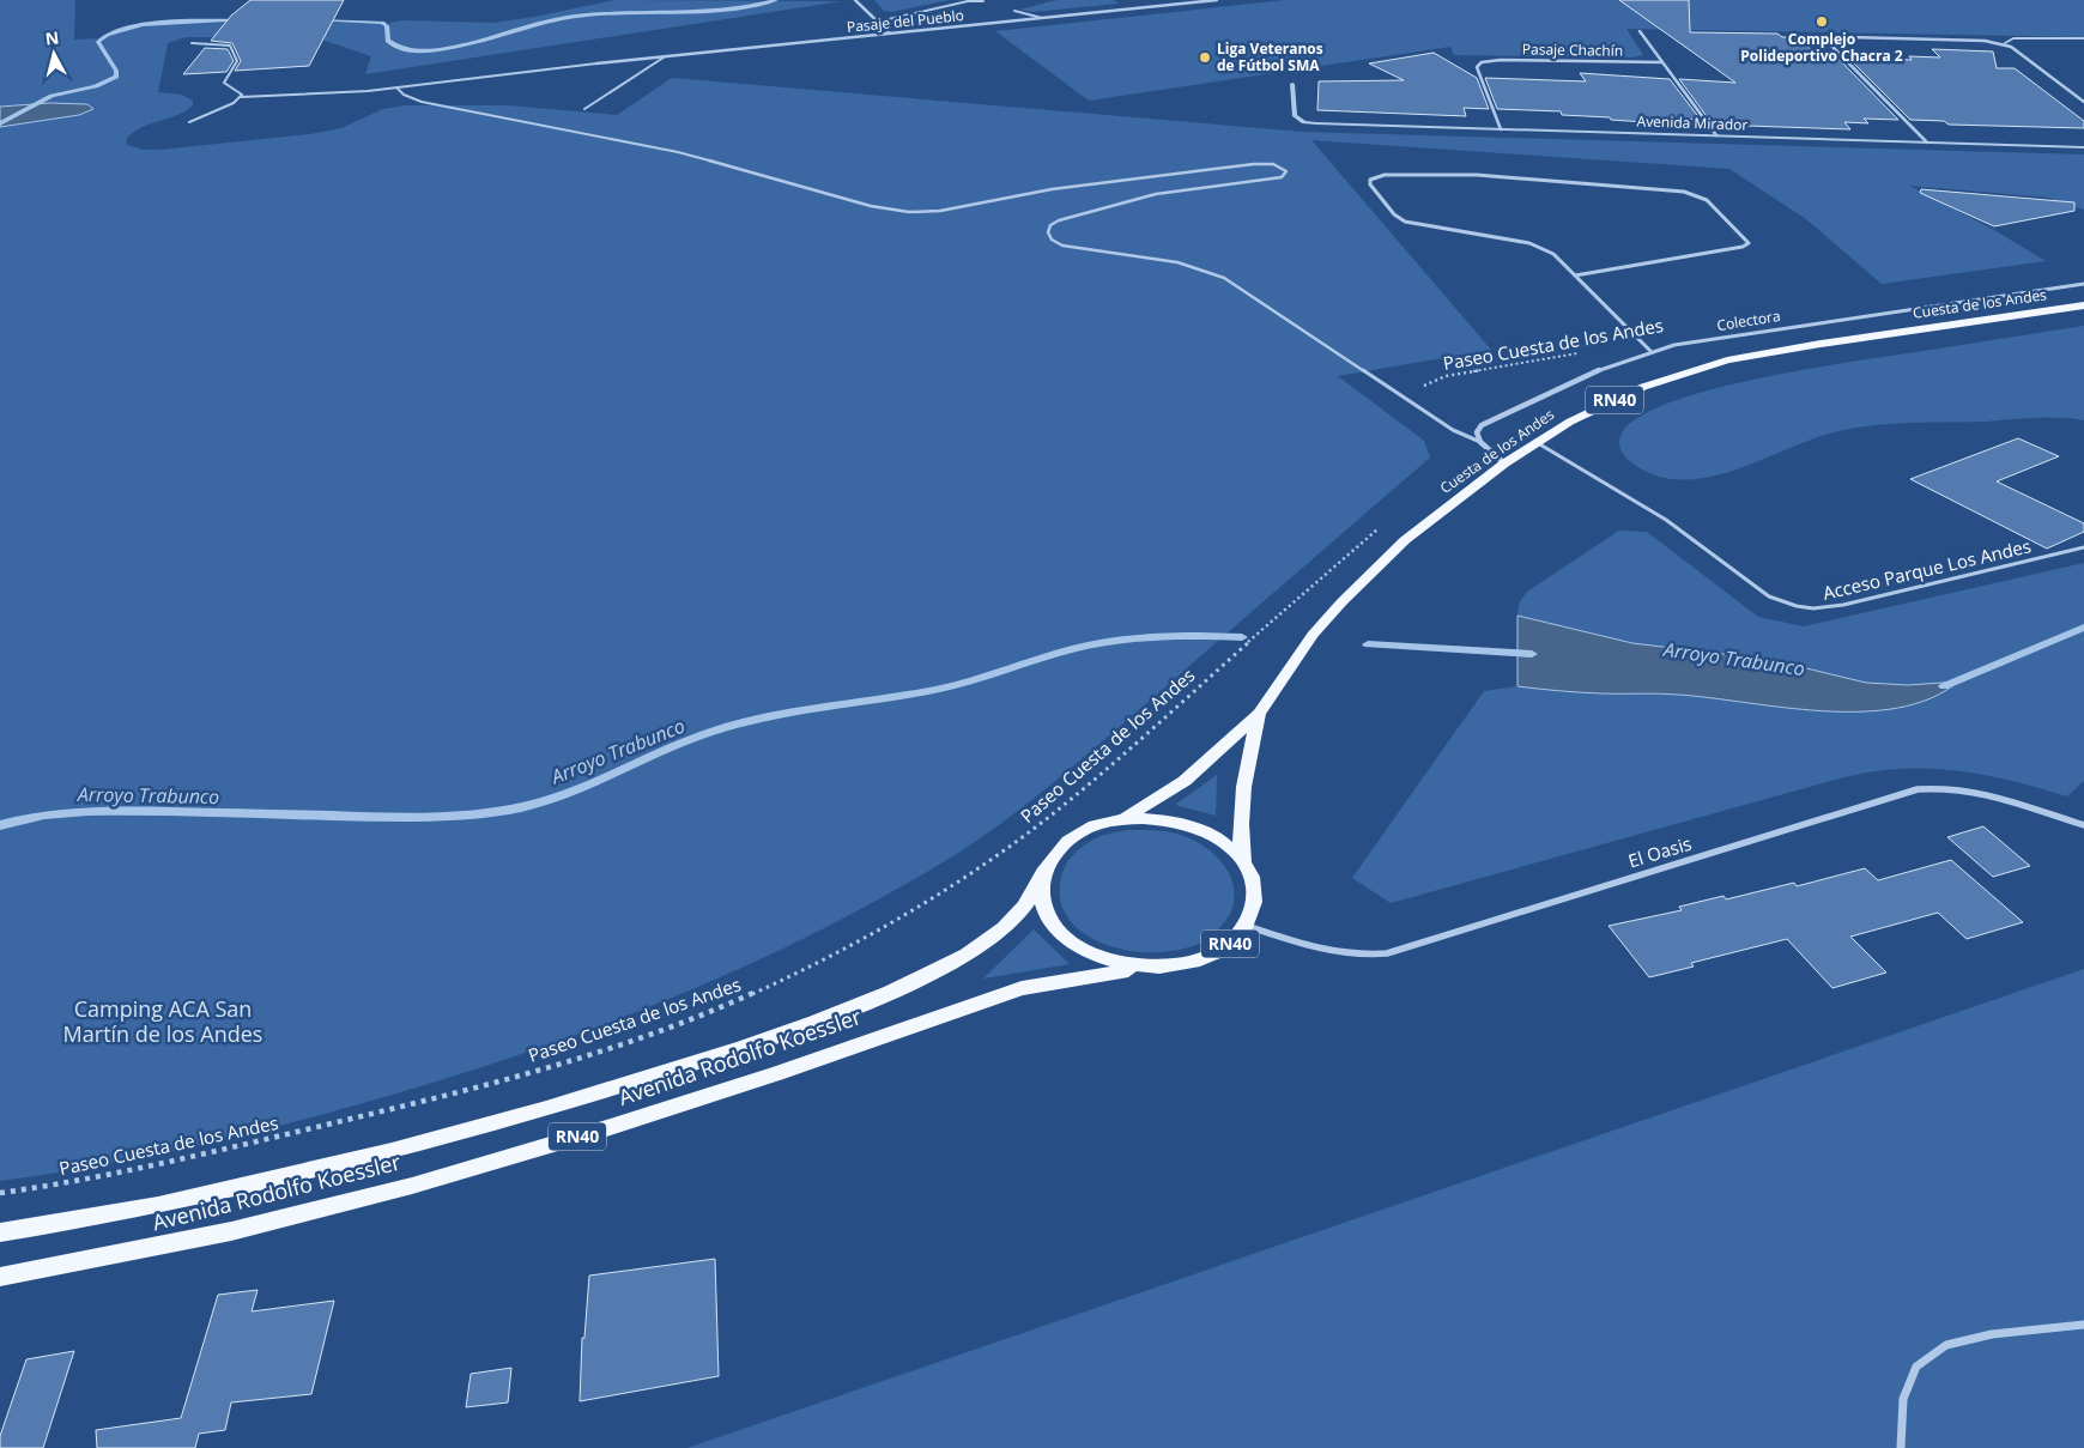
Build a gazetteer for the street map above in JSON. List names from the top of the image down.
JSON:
{
  "streets": {
    "main road": ["Cuesta de los Andes", "RN40", "Avenida Rodolfo Koessler"],
    "street": [
      "Pasaje del Pueblo",
      "Pasaje Chachín",
      "Avenida Mirador",
      "Colectora",
      "El Oasis"
    ],
    "lane": ["Acceso Parque Los Andes"],
    "path": ["Paseo Cuesta de los Andes"]
  },
  "crossings": [
    ["Pasaje Chachín", "Avenida Mirador"],
    ["Cuesta de los Andes", "RN40"],
    ["Cuesta de los Andes", "Acceso Parque Los Andes"],
    ["Cuesta de los Andes", "El Oasis"],
    ["Cuesta de los Andes", "Avenida Rodolfo Koessler"],
    ["RN40", "El Oasis"],
    ["RN40", "Avenida Rodolfo Koessler"],
    ["El Oasis", "Avenida Rodolfo Koessler"]
  ],
  "water": ["Arroyo Trabunco"],
  "parks": ["Camping ACA San Martín de los Andes"],
  "places": ["Complejo Polideportivo Chacra 2", "Liga Veteranos de Fútbol SMA"],
  "north": "top"
}
